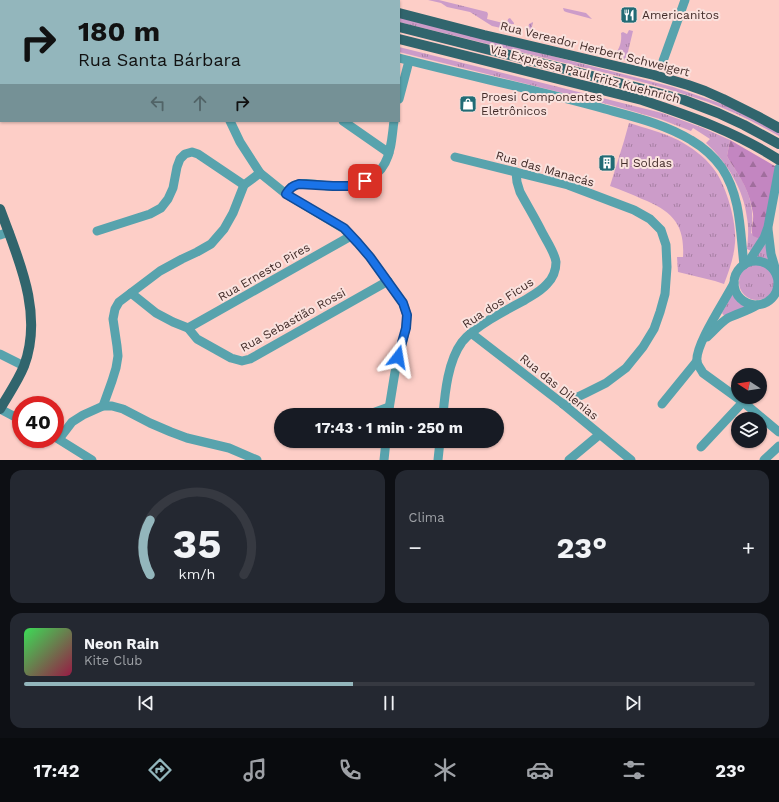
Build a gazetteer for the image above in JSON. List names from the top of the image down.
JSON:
{
  "streets": {
    "main road": ["Rua Vereador Herbert Schweigert", "Via Expressa Paul Fritz Kuehnrich"],
    "street": [
      "Rua das Manacás",
      "Rua Ernesto Pires",
      "Rua dos Ficus",
      "Rua Sebastião Rossi",
      "Rua das Dilenias"
    ]
  },
  "crossings": [
    ["Rua das Manacás", "Rua dos Ficus"],
    ["Rua das Manacás", "Rua das Dilenias"],
    ["Rua Ernesto Pires", "Rua Sebastião Rossi"],
    ["Rua dos Ficus", "Rua das Dilenias"]
  ],
  "places": {
    "restaurant": ["Americanitos"],
    "shop": ["Proesi Componentes Eletrônicos"],
    "building": ["H Soldas"]
  },
  "north": "left",
  "page": {
    "turn": ["180 m", "Rua Santa Bárbara"],
    "limit": "40",
    "trip": "17:43 · 1 min · 250 m",
    "tile": "Clima",
    "heat": ["−", "23°", "+"],
    "song": ["Neon Rain", "Kite Club"],
    "tabs": ["17:42", "23°"],
    "gauge": ["35", "km/h"]
  }
}
